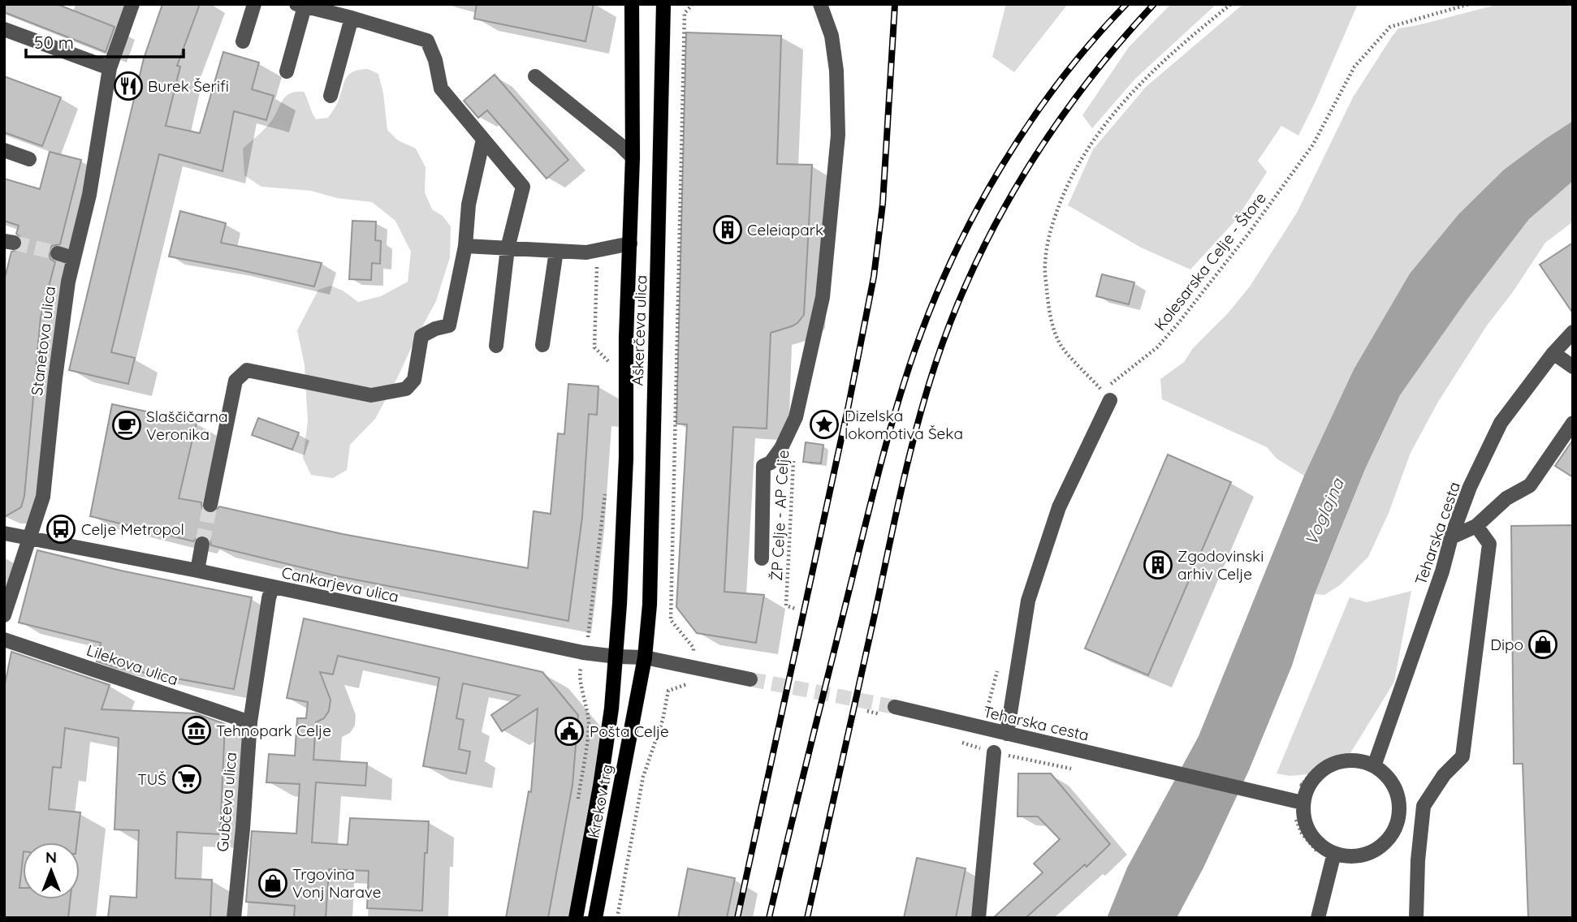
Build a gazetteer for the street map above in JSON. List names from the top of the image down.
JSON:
{
  "streets": {
    "main road": ["Aškerčeva ulica", "Krekov trg"],
    "street": [
      "Stanetova ulica",
      "Teharska cesta",
      "Cankarjeva ulica",
      "Lilekova ulica",
      "Gubčeva ulica"
    ],
    "path": ["Kolesarska Celje - Štore", "ŽP Celje - AP Celje"]
  },
  "crossings": [
    ["Aškerčeva ulica", "Cankarjeva ulica"],
    ["Aškerčeva ulica", "Krekov trg"],
    ["Stanetova ulica", "Cankarjeva ulica"],
    ["Cankarjeva ulica", "Krekov trg"],
    ["Cankarjeva ulica", "Gubčeva ulica"],
    ["Lilekova ulica", "Gubčeva ulica"]
  ],
  "water": ["Voglajna"],
  "places": {
    "restaurant": ["Burek Šerifi"],
    "building": ["Celeiapark", "Zgodovinski arhiv Celje"],
    "place": ["Dizelska lokomotiva Šeka"],
    "cafe": ["Slaščičarna Veronika"],
    "bus stop": ["Celje Metropol"],
    "shop": ["Dipo", "Trgovina Vonj Narave"],
    "museum": ["Tehnopark Celje"],
    "public building": ["Pošta Celje"],
    "supermarket": ["TUŠ"]
  },
  "scale_bar": "50 m",
  "north": "top"
}
